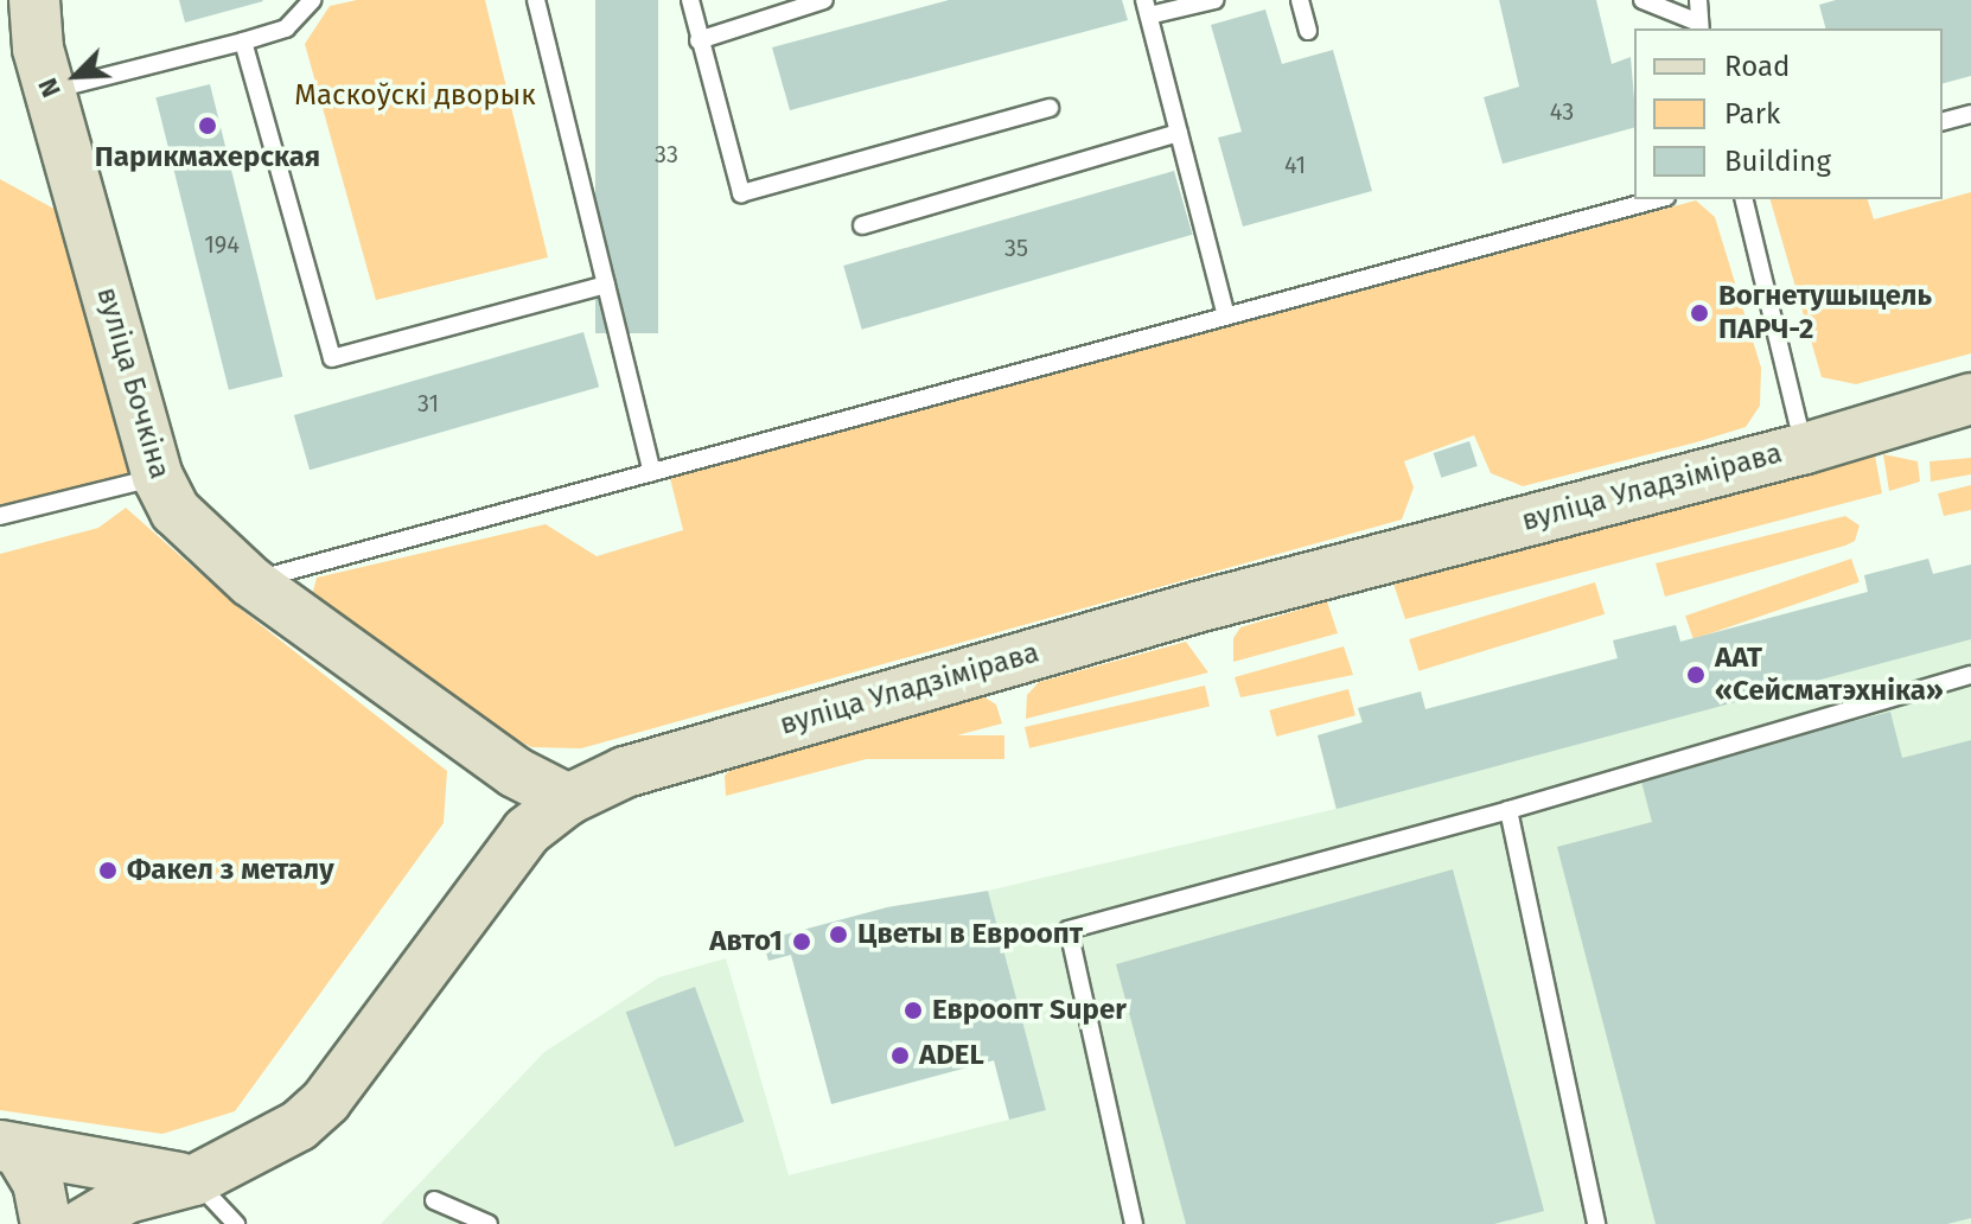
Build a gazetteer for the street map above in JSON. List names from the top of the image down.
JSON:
{
  "streets": {
    "main road": ["вуліца Бочкіна", "вуліца Уладзімірава"]
  },
  "crossings": [
    ["вуліца Бочкіна", "вуліца Уладзімірава"]
  ],
  "parks": ["Маскоўскі дворык"],
  "places": [
    "Парикмахерская",
    "Вогнетушыцель ПАРЧ-2",
    "ААТ «Сейсматэхніка»",
    "Факел з металу",
    "Цветы в Евроопт",
    "Авто1",
    "Евроопт Super",
    "ADEL"
  ],
  "house_numbers": [
    "43",
    "33",
    "41",
    "194",
    "35",
    "31"
  ],
  "legend": ["Road", "Park", "Building"],
  "north": "bottom left"
}
